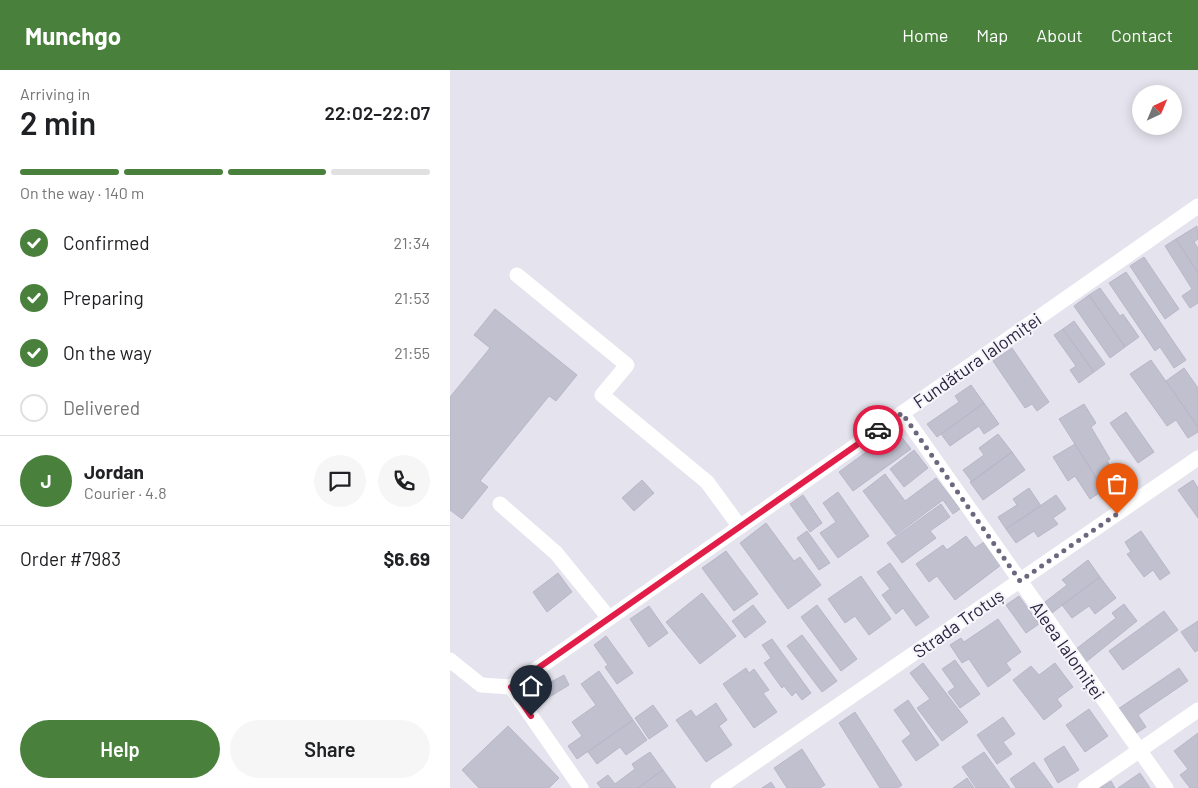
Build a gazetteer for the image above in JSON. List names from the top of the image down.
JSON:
{
  "streets": {
    "street": ["Fundătura Ialomiței", "Strada Trotuș", "Aleea Ialomiței"]
  },
  "crossings": [
    ["Fundătura Ialomiței", "Aleea Ialomiței"],
    ["Strada Trotuș", "Aleea Ialomiței"]
  ],
  "north": "top right",
  "page": {
    "header": "Munchgo",
    "nav": [
      "Home",
      "Map",
      "About",
      "Contact"
    ],
    "heading": ["2 min", "Arriving in", "22:02–22:07"],
    "panel": [
      "Jordan",
      "Courier · 4.8",
      "Order #7983",
      "$6.69"
    ],
    "bar": "On the way · 140 m",
    "list": [
      ["Confirmed", "21:34"],
      ["Preparing", "21:53"],
      ["On the way", "21:55"],
      "Delivered"
    ],
    "round": "J",
    "buttons": ["Help", "Share"]
  }
}
